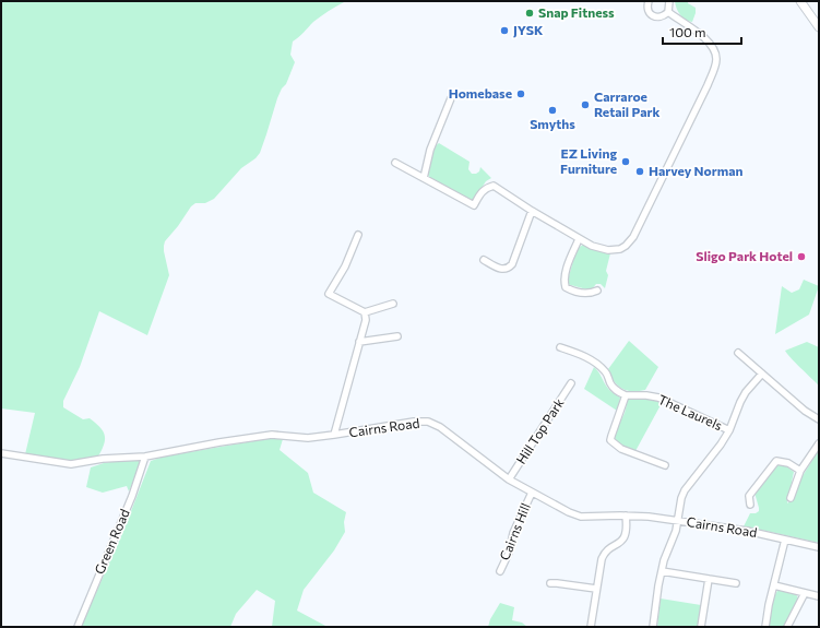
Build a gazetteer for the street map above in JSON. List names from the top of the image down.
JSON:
{
  "streets": {
    "street": [
      "The Laurels",
      "Cairns Road",
      "Hill Top Park",
      "Cairns Hill",
      "Green Road"
    ]
  },
  "crossings": [
    ["Cairns Road", "Hill Top Park"],
    ["Cairns Road", "Cairns Hill"],
    ["Cairns Road", "Green Road"]
  ],
  "places": [
    "Snap Fitness",
    "JYSK",
    "Homebase",
    "Carraroe Retail Park",
    "Smyths",
    "EZ Living Furniture",
    "Harvey Norman",
    "Sligo Park Hotel"
  ],
  "scale_bar": "100 m"
}
